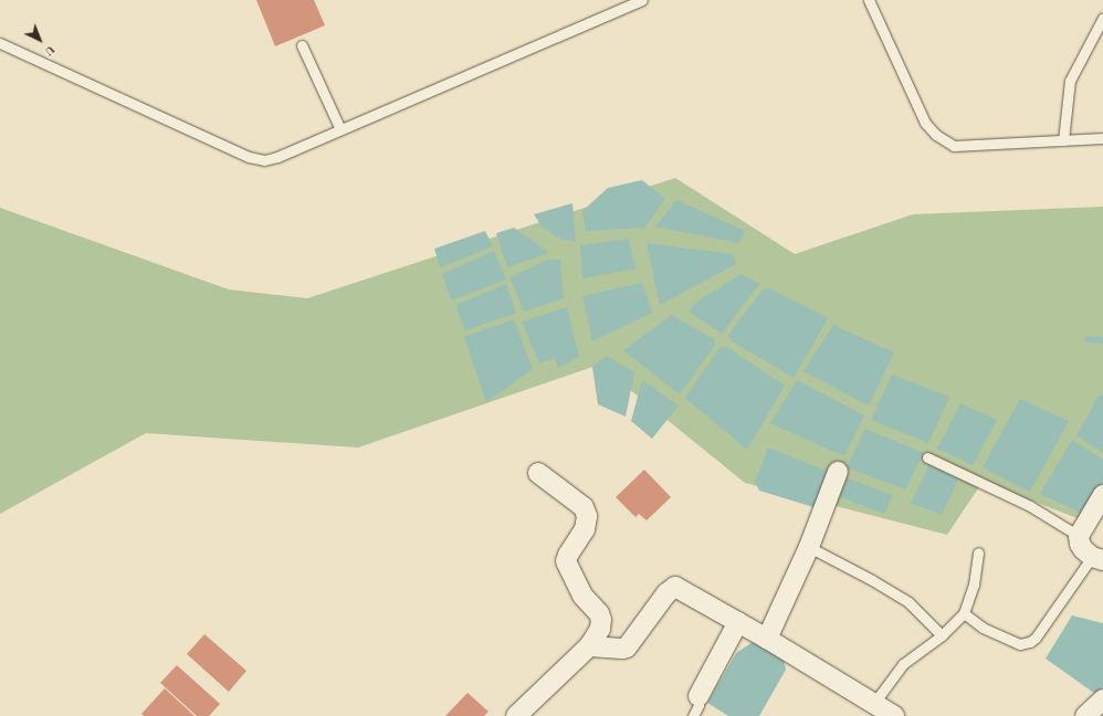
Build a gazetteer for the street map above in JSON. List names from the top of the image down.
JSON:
{
  "north": "bottom right"
}
